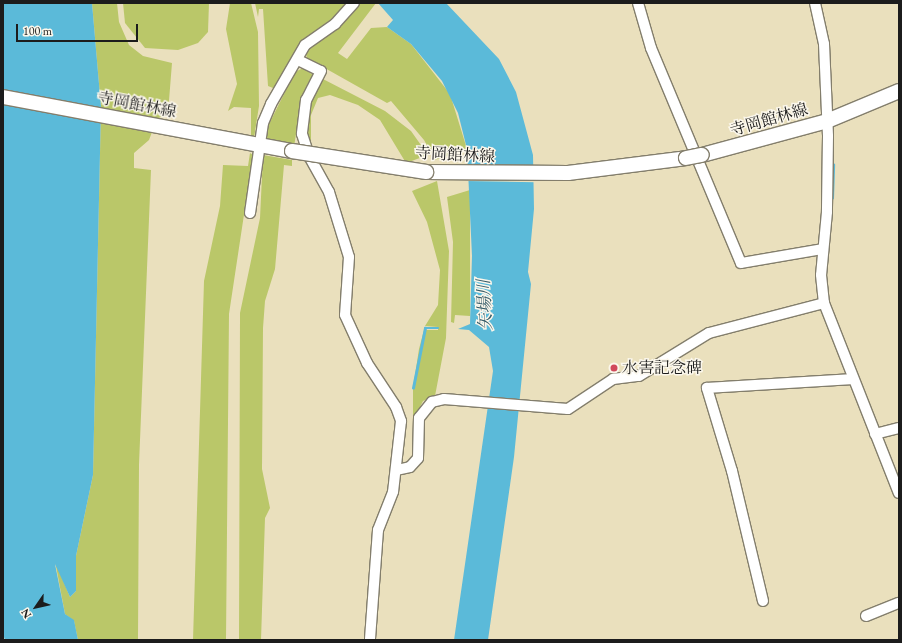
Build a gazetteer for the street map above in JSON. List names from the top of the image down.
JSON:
{
  "streets": {
    "main road": ["寺岡館林線"]
  },
  "water": ["矢場川"],
  "places": ["水害記念碑"],
  "scale_bar": "100 m",
  "north": "bottom left"
}
